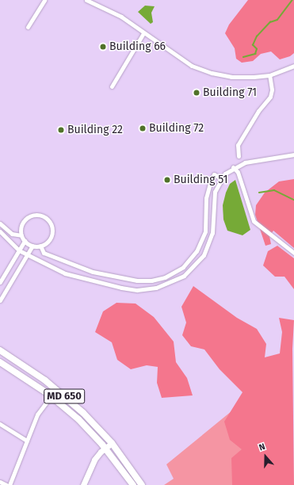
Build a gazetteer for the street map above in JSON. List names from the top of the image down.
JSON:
{
  "streets": {
    "main road": ["MD 650"]
  },
  "places": [
    "Building 66",
    "Building 71",
    "Building 72",
    "Building 22",
    "Building 51"
  ],
  "north": "top"
}
